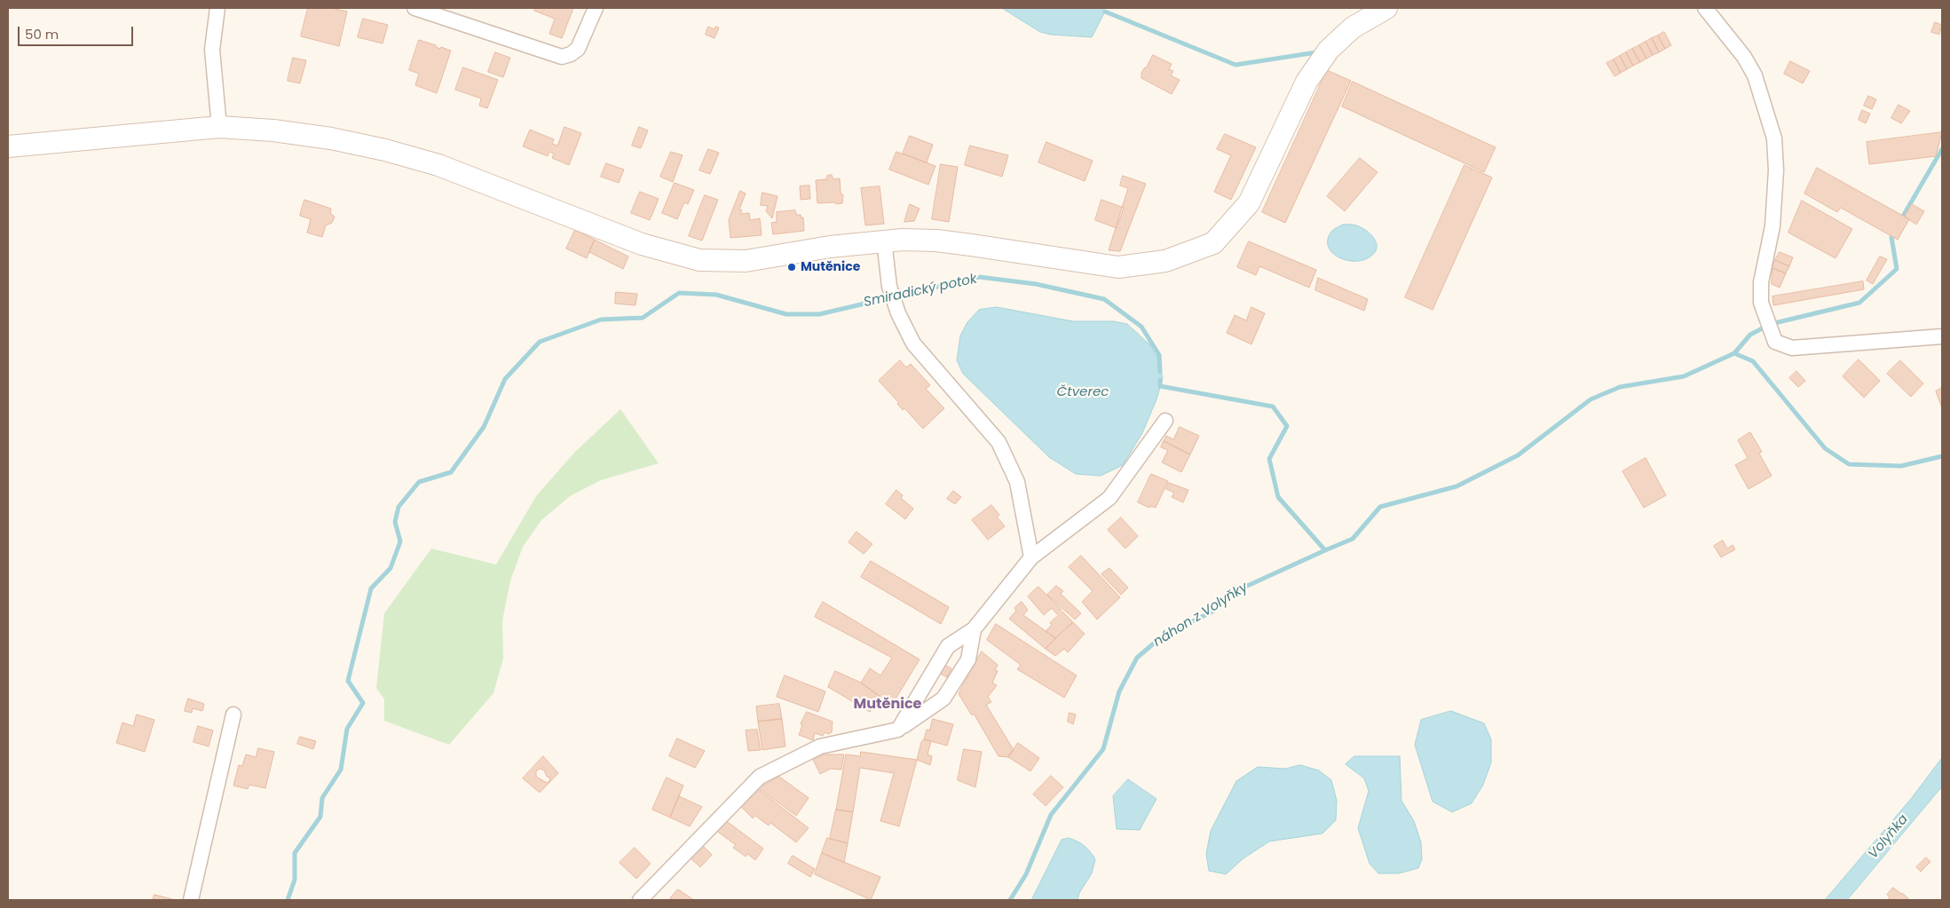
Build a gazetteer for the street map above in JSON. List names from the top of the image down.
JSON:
{
  "districts": ["Mutěnice"],
  "water": [
    "Smiradický potok",
    "Čtverec",
    "náhon z Volyňky",
    "Volyňka"
  ],
  "places": ["Mutěnice"],
  "scale_bar": "50 m"
}
